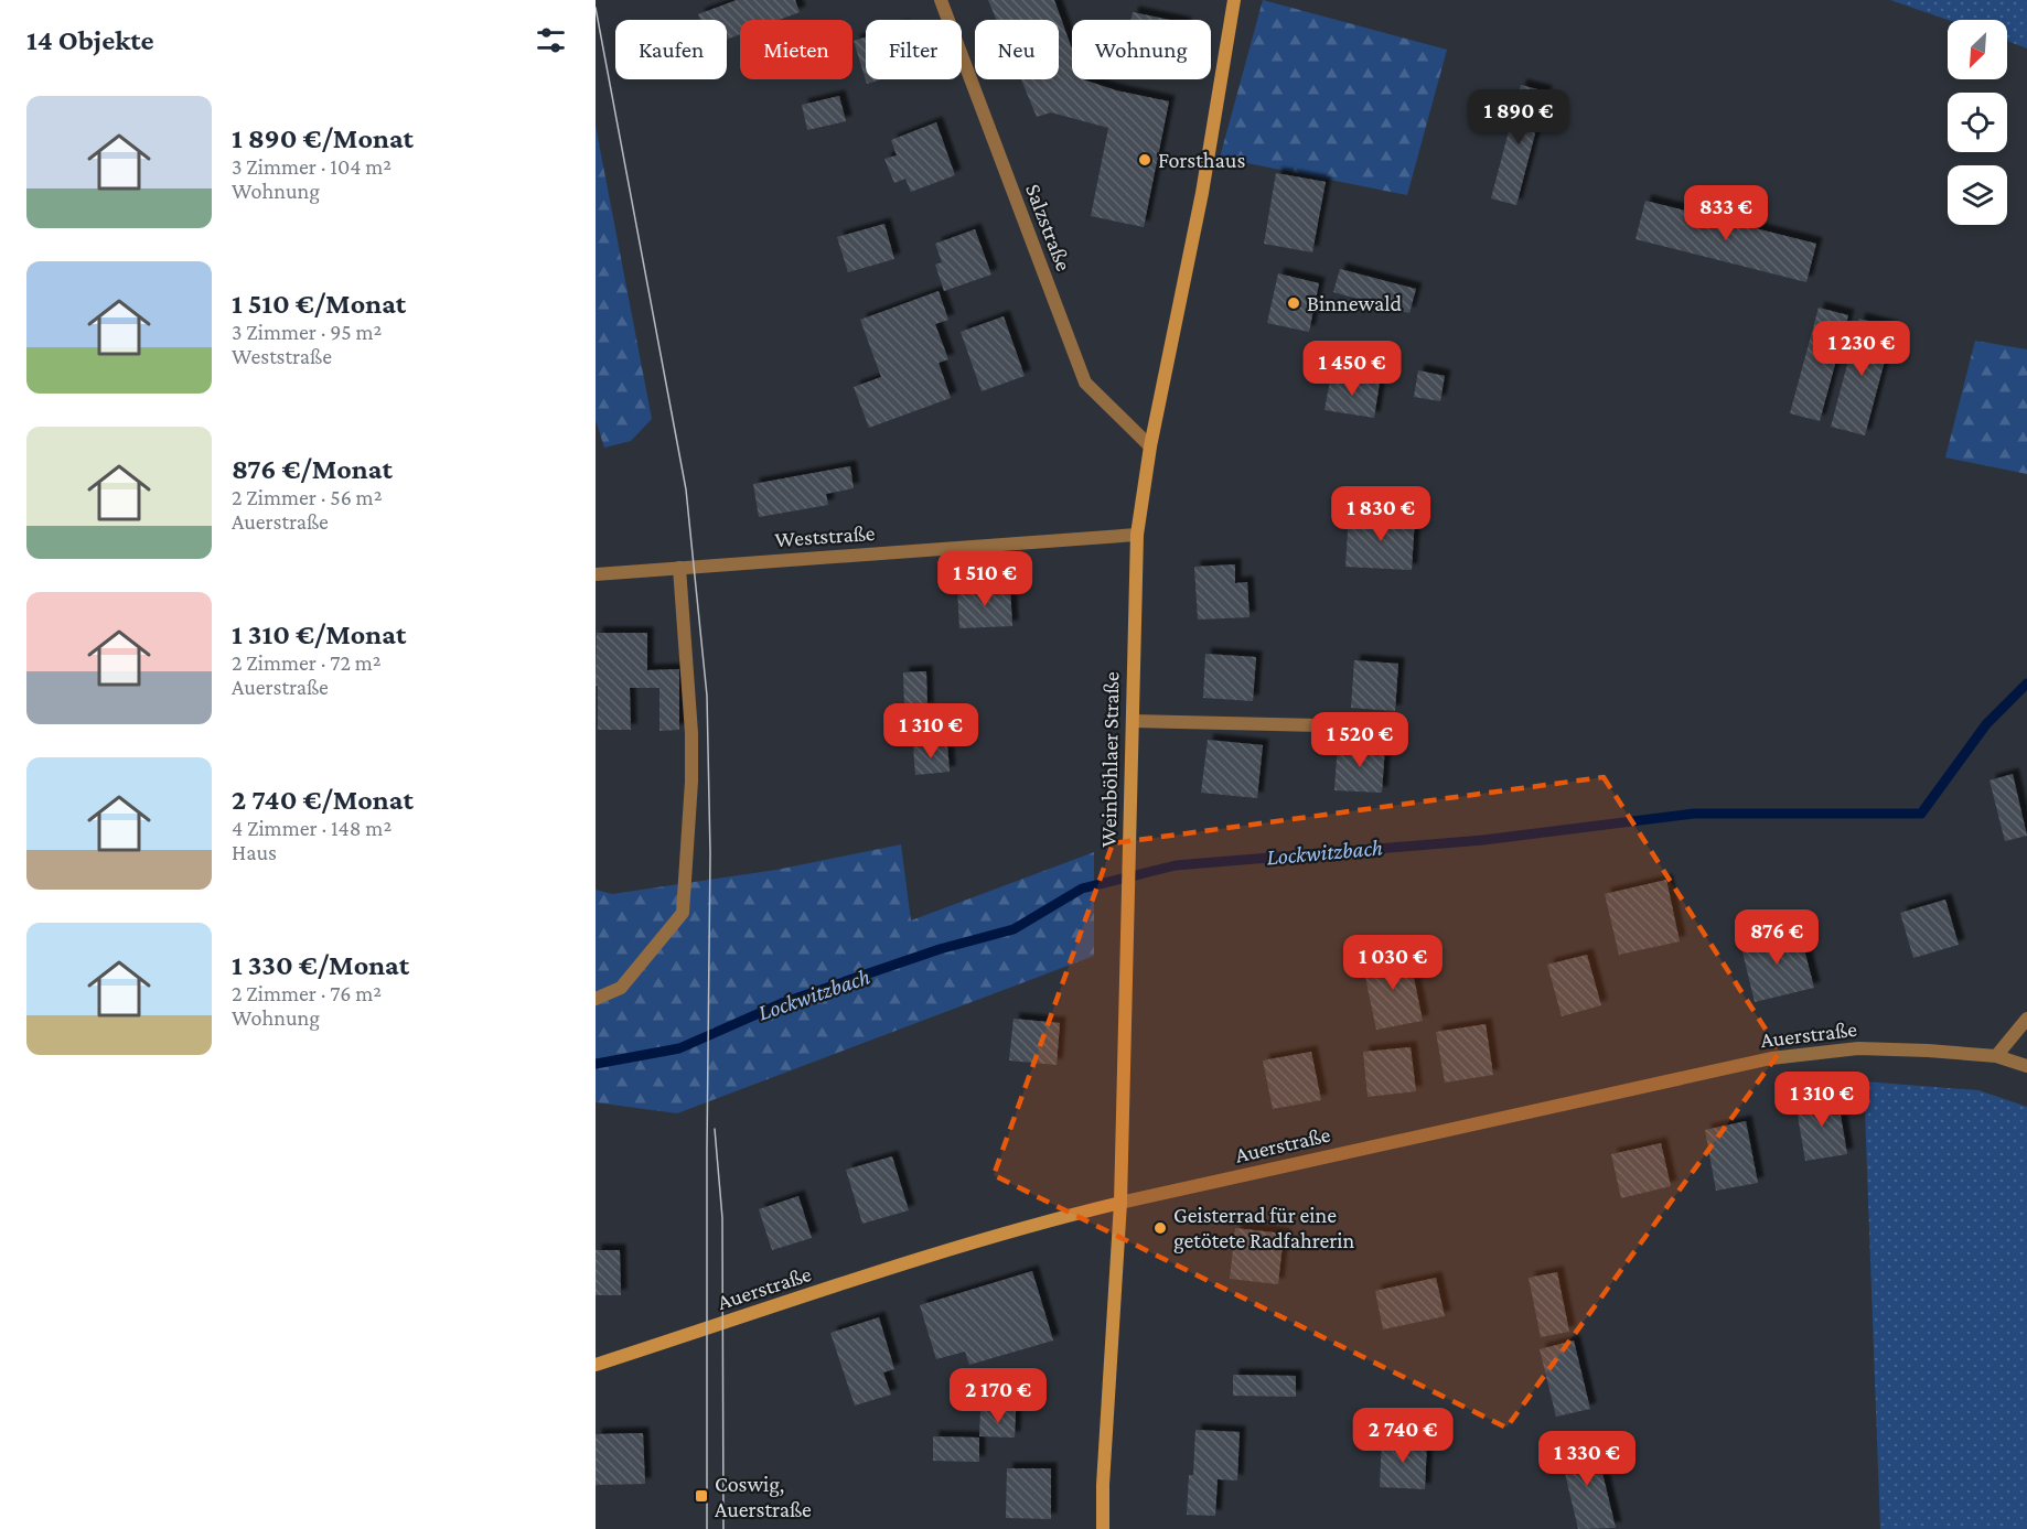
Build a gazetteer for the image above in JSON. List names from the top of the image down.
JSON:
{
  "streets": {
    "main road": ["Weinböhlaer Straße", "Auerstraße"],
    "street": ["Salzstraße", "Weststraße"]
  },
  "crossings": [
    ["Salzstraße", "Weinböhlaer Straße"],
    ["Weststraße", "Weinböhlaer Straße"],
    ["Weinböhlaer Straße", "Auerstraße"]
  ],
  "water": ["Lockwitzbach"],
  "places": {
    "other": ["Forsthaus", "Binnewald", "Geisterrad für eine getötete Radfahrerin"],
    "transit": ["Coswig, Auerstraße"]
  },
  "north": "bottom left",
  "page": {
    "heading": "14 Objekte",
    "chip": [
      "Kaufen",
      "Mieten",
      "Filter",
      "Neu",
      "Wohnung"
    ],
    "list": [
      {
        "name": "1 890 €/Monat",
        "note": "3 Zimmer · 104 m² · Wohnung"
      },
      {
        "name": "1 510 €/Monat",
        "note": "3 Zimmer · 95 m² · Weststraße"
      },
      {
        "name": "876 €/Monat",
        "note": "2 Zimmer · 56 m² · Auerstraße"
      },
      {
        "name": "1 310 €/Monat",
        "note": "2 Zimmer · 72 m² · Auerstraße"
      },
      {
        "name": "2 740 €/Monat",
        "note": "4 Zimmer · 148 m² · Haus"
      },
      {
        "name": "1 330 €/Monat",
        "note": "2 Zimmer · 76 m² · Wohnung"
      }
    ],
    "price": [
      "1 890 €",
      "833 €",
      "1 230 €",
      "1 450 €",
      "1 830 €",
      "1 510 €",
      "1 310 €",
      "1 520 €",
      "876 €",
      "1 030 €",
      "1 310 €",
      "2 170 €",
      "2 740 €",
      "1 330 €"
    ]
  }
}
